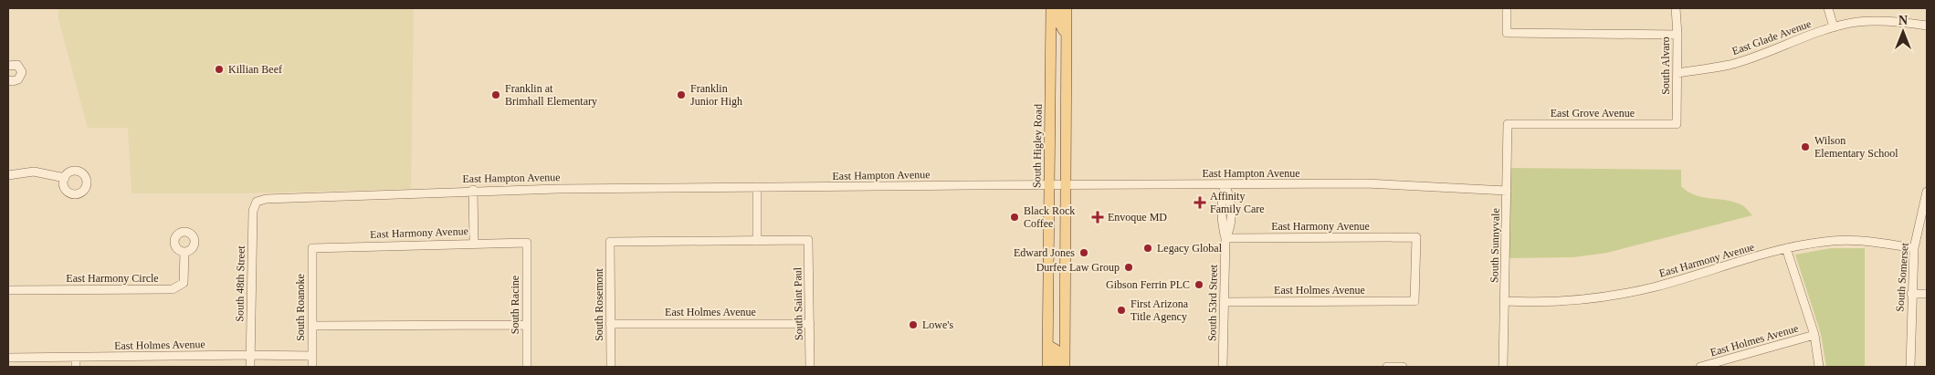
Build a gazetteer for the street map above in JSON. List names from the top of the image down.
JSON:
{
  "streets": {
    "main road": ["South Higley Road"],
    "street": [
      "East Glade Avenue",
      "South Alvaro",
      "East Grove Avenue",
      "East Hampton Avenue",
      "East Harmony Avenue",
      "South Sunnyvale",
      "South Somerset",
      "East Harmony Circle",
      "South 48th Street",
      "East Holmes Avenue",
      "South 53rd Street",
      "South Saint Paul",
      "South Racine",
      "South Rosemont",
      "South Roanoke"
    ]
  },
  "crossings": [
    ["East Glade Avenue", "South Alvaro"],
    ["South Alvaro", "East Grove Avenue"],
    ["East Grove Avenue", "South Sunnyvale"],
    ["South Higley Road", "East Hampton Avenue"],
    ["East Hampton Avenue", "South Sunnyvale"],
    ["East Hampton Avenue", "South 48th Street"],
    ["East Hampton Avenue", "South 53rd Street"],
    ["East Harmony Avenue", "South Sunnyvale"],
    ["East Harmony Avenue", "South Somerset"],
    ["East Harmony Avenue", "East Holmes Avenue"],
    ["East Harmony Avenue", "South 53rd Street"],
    ["East Harmony Avenue", "South Racine"],
    ["East Harmony Avenue", "South Roanoke"],
    ["South 48th Street", "East Holmes Avenue"],
    ["East Holmes Avenue", "South 53rd Street"],
    ["East Holmes Avenue", "South Saint Paul"],
    ["East Holmes Avenue", "South Rosemont"],
    ["East Holmes Avenue", "South Roanoke"],
    ["South Saint Paul", "South Rosemont"]
  ],
  "places": {
    "other": [
      "Killian Beef",
      "Franklin at Brimhall Elementary",
      "Franklin Junior High",
      "Wilson Elementary School",
      "Black Rock Coffee",
      "Legacy Global",
      "Edward Jones",
      "Durfee Law Group",
      "Gibson Ferrin PLC",
      "First Arizona Title Agency",
      "Lowe's"
    ],
    "health": ["Affinity Family Care", "Envoque MD"]
  },
  "north": "top"
}
